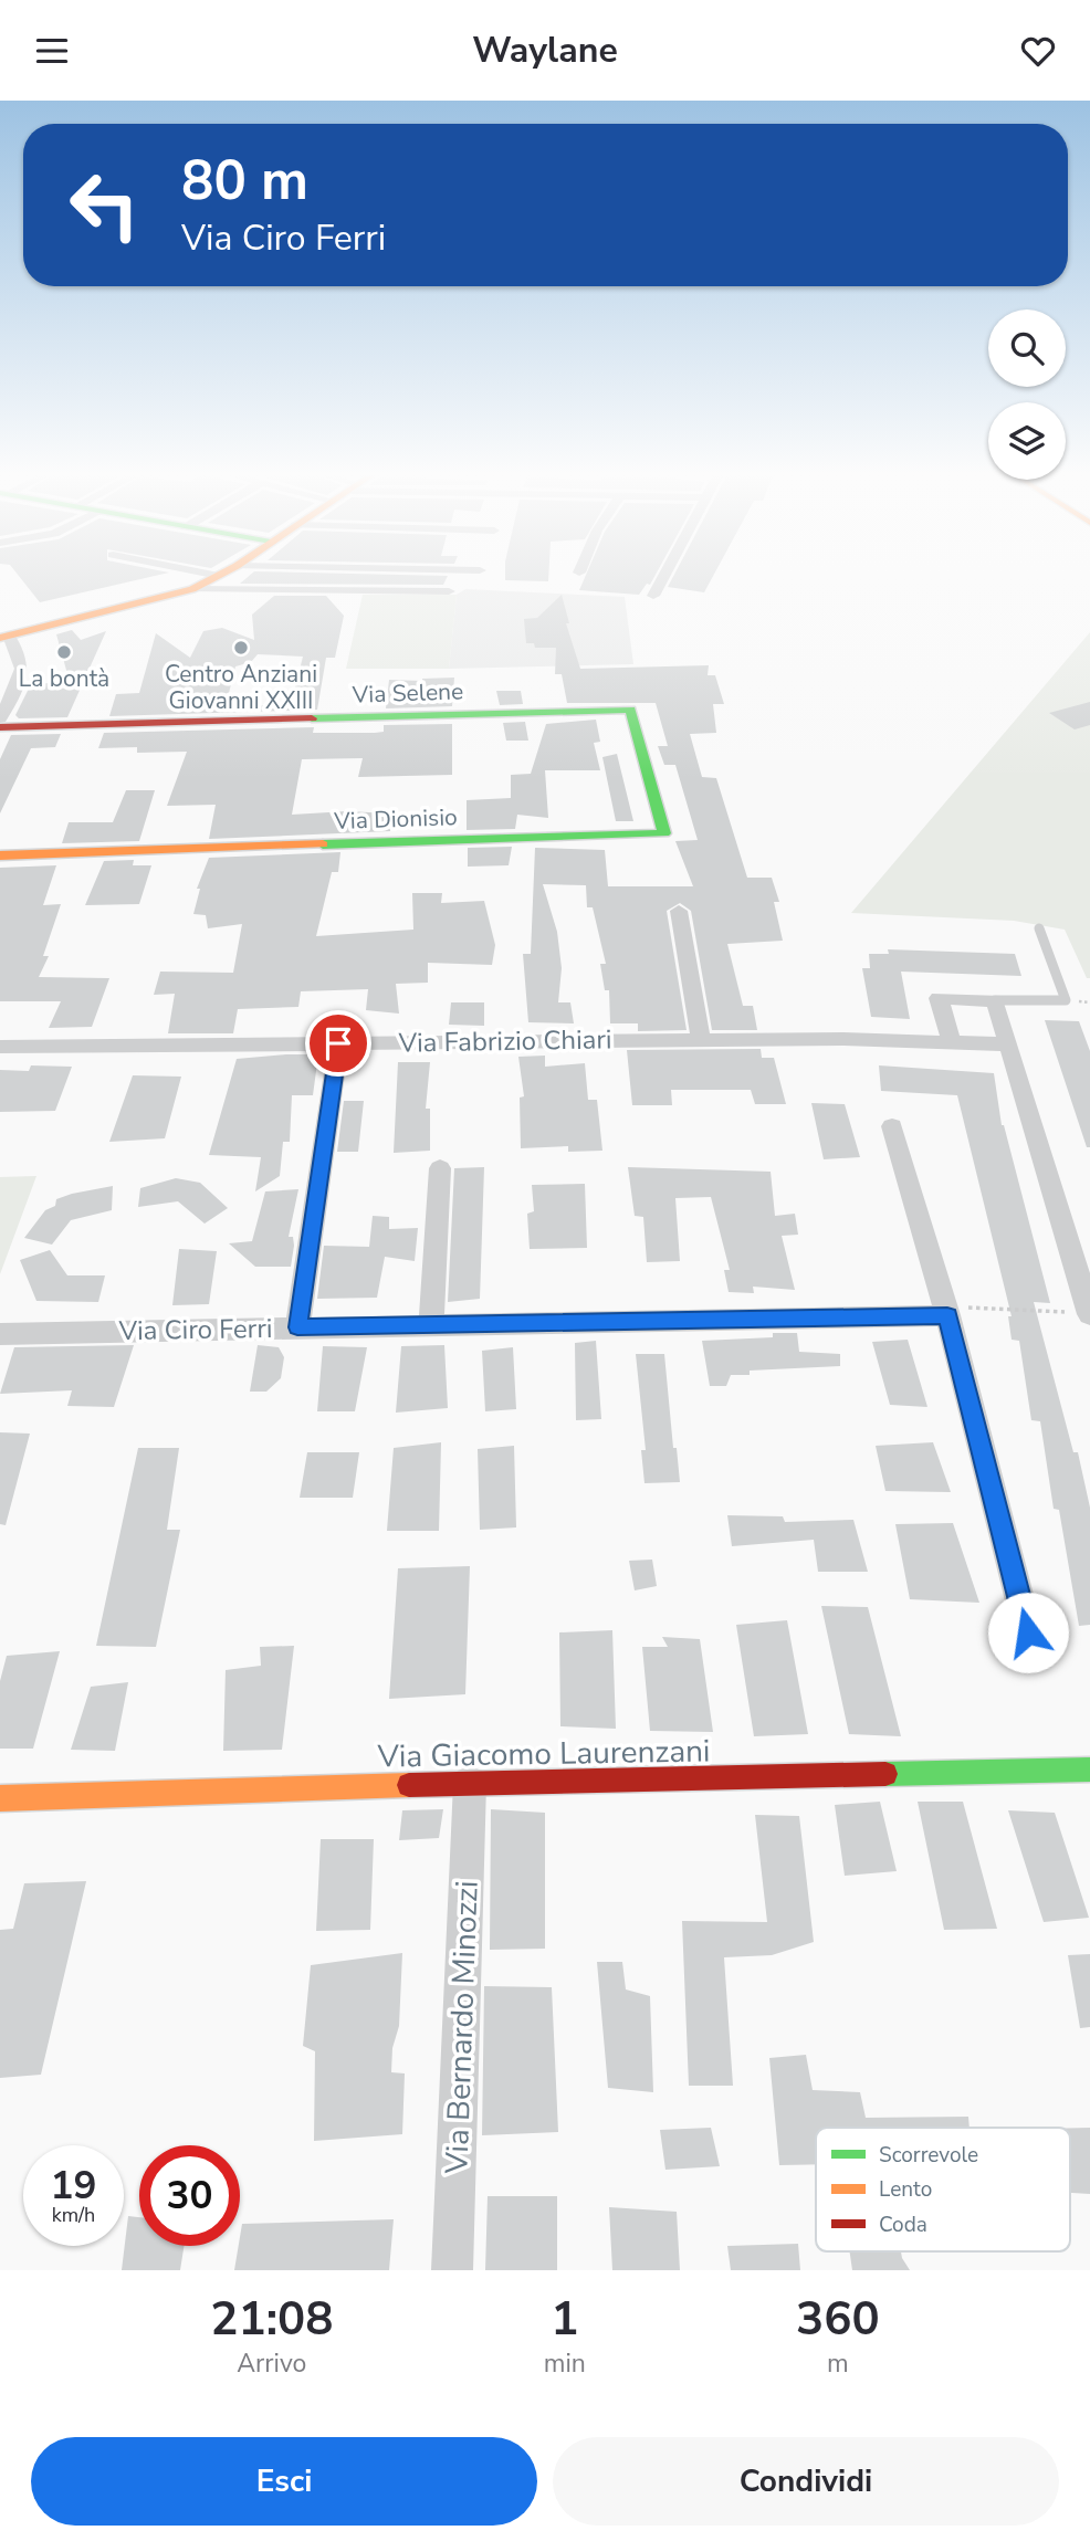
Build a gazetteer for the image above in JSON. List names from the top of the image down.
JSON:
{
  "streets": {
    "street": [
      "Via Selene",
      "Via Dionisio",
      "Via Fabrizio Chiari",
      "Via Ciro Ferri",
      "Via Giacomo Laurenzani",
      "Via Bernardo Minozzi"
    ]
  },
  "crossings": [
    ["Via Selene", "Via Dionisio"],
    ["Via Giacomo Laurenzani", "Via Bernardo Minozzi"]
  ],
  "places": ["Centro Anziani Giovanni XXIII", "La bontà"],
  "legend": ["Scorrevole", "Lento", "Coda"],
  "page": {
    "header": "Waylane",
    "turn": ["80 m", "Via Ciro Ferri"],
    "speed": "19 km/h",
    "limit": "30",
    "eta": [
      "21:08",
      "Arrivo",
      "1",
      "min",
      "360",
      "m"
    ],
    "buttons": ["Esci", "Condividi"]
  }
}
